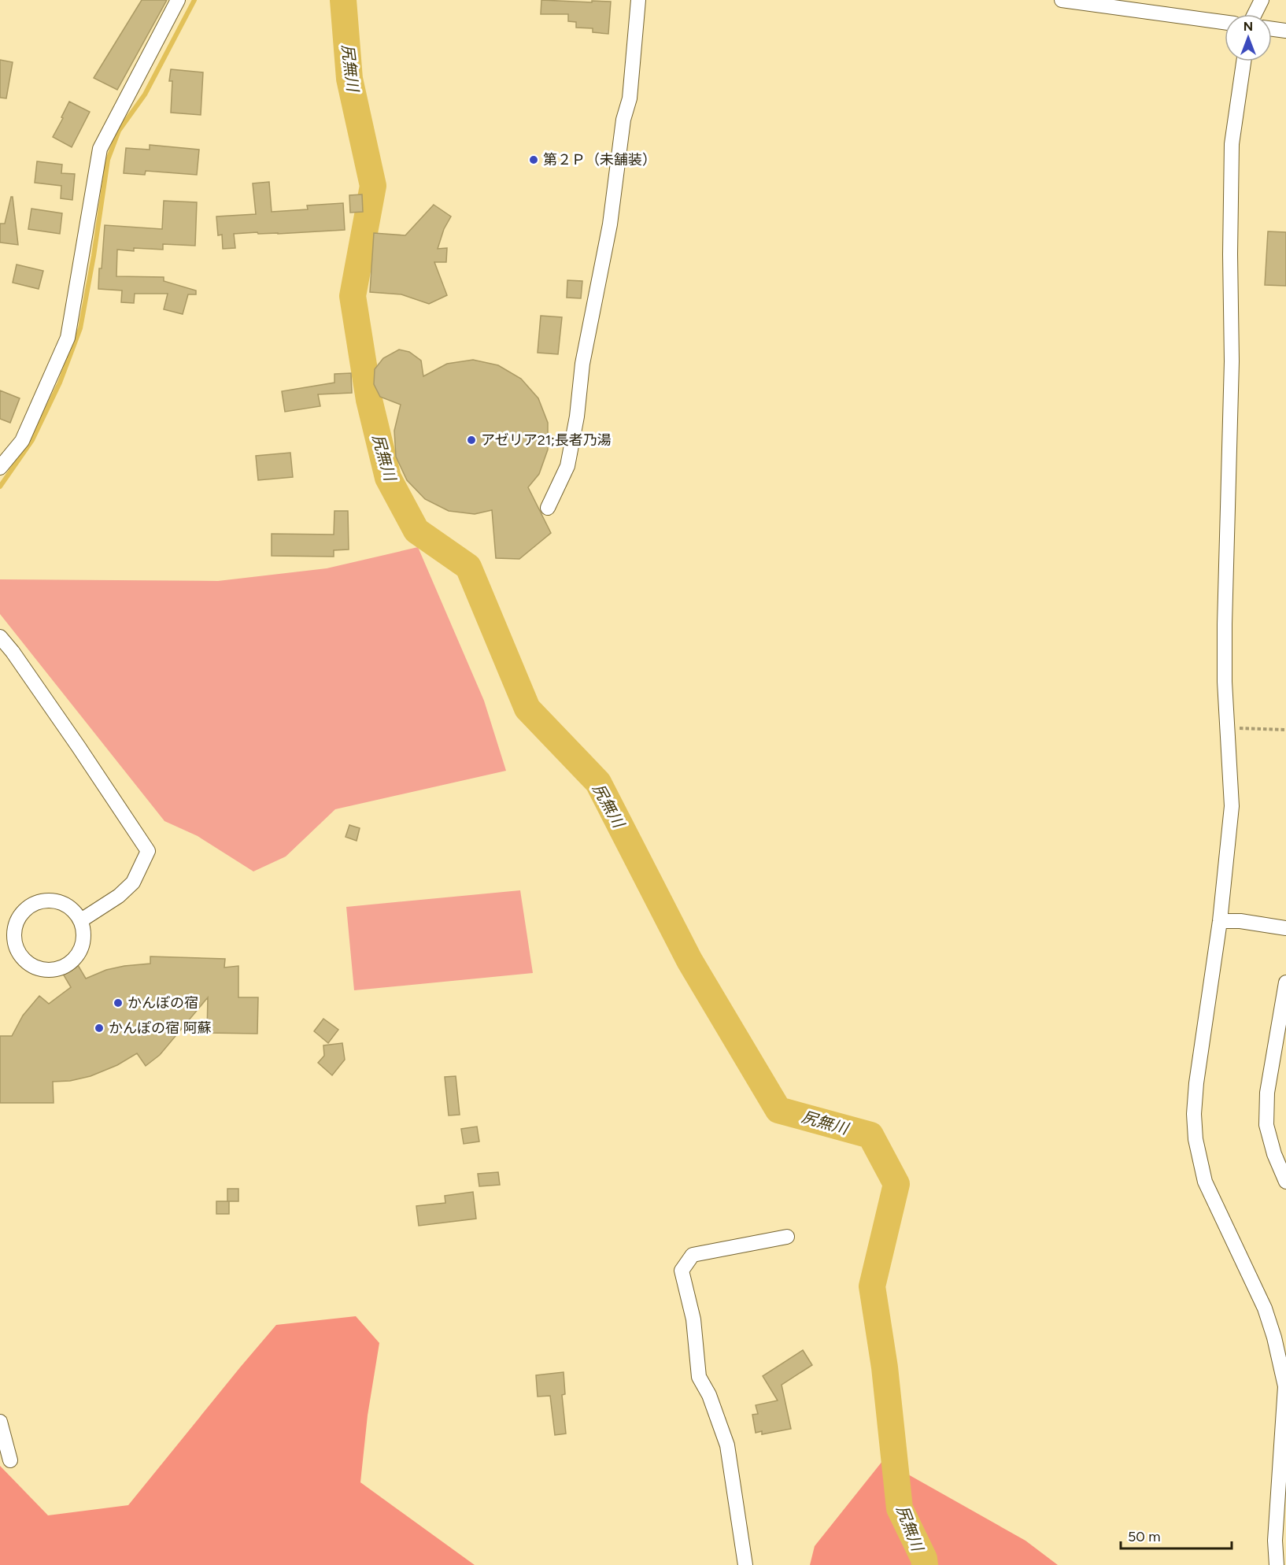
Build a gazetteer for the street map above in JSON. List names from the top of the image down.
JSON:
{
  "water": ["尻無川"],
  "places": [
    "第２Ｐ（未舗装）",
    "アゼリア21;長者乃湯",
    "かんぽの宿",
    "かんぽの宿 阿蘇"
  ],
  "scale_bar": "50 m",
  "north": "top"
}
